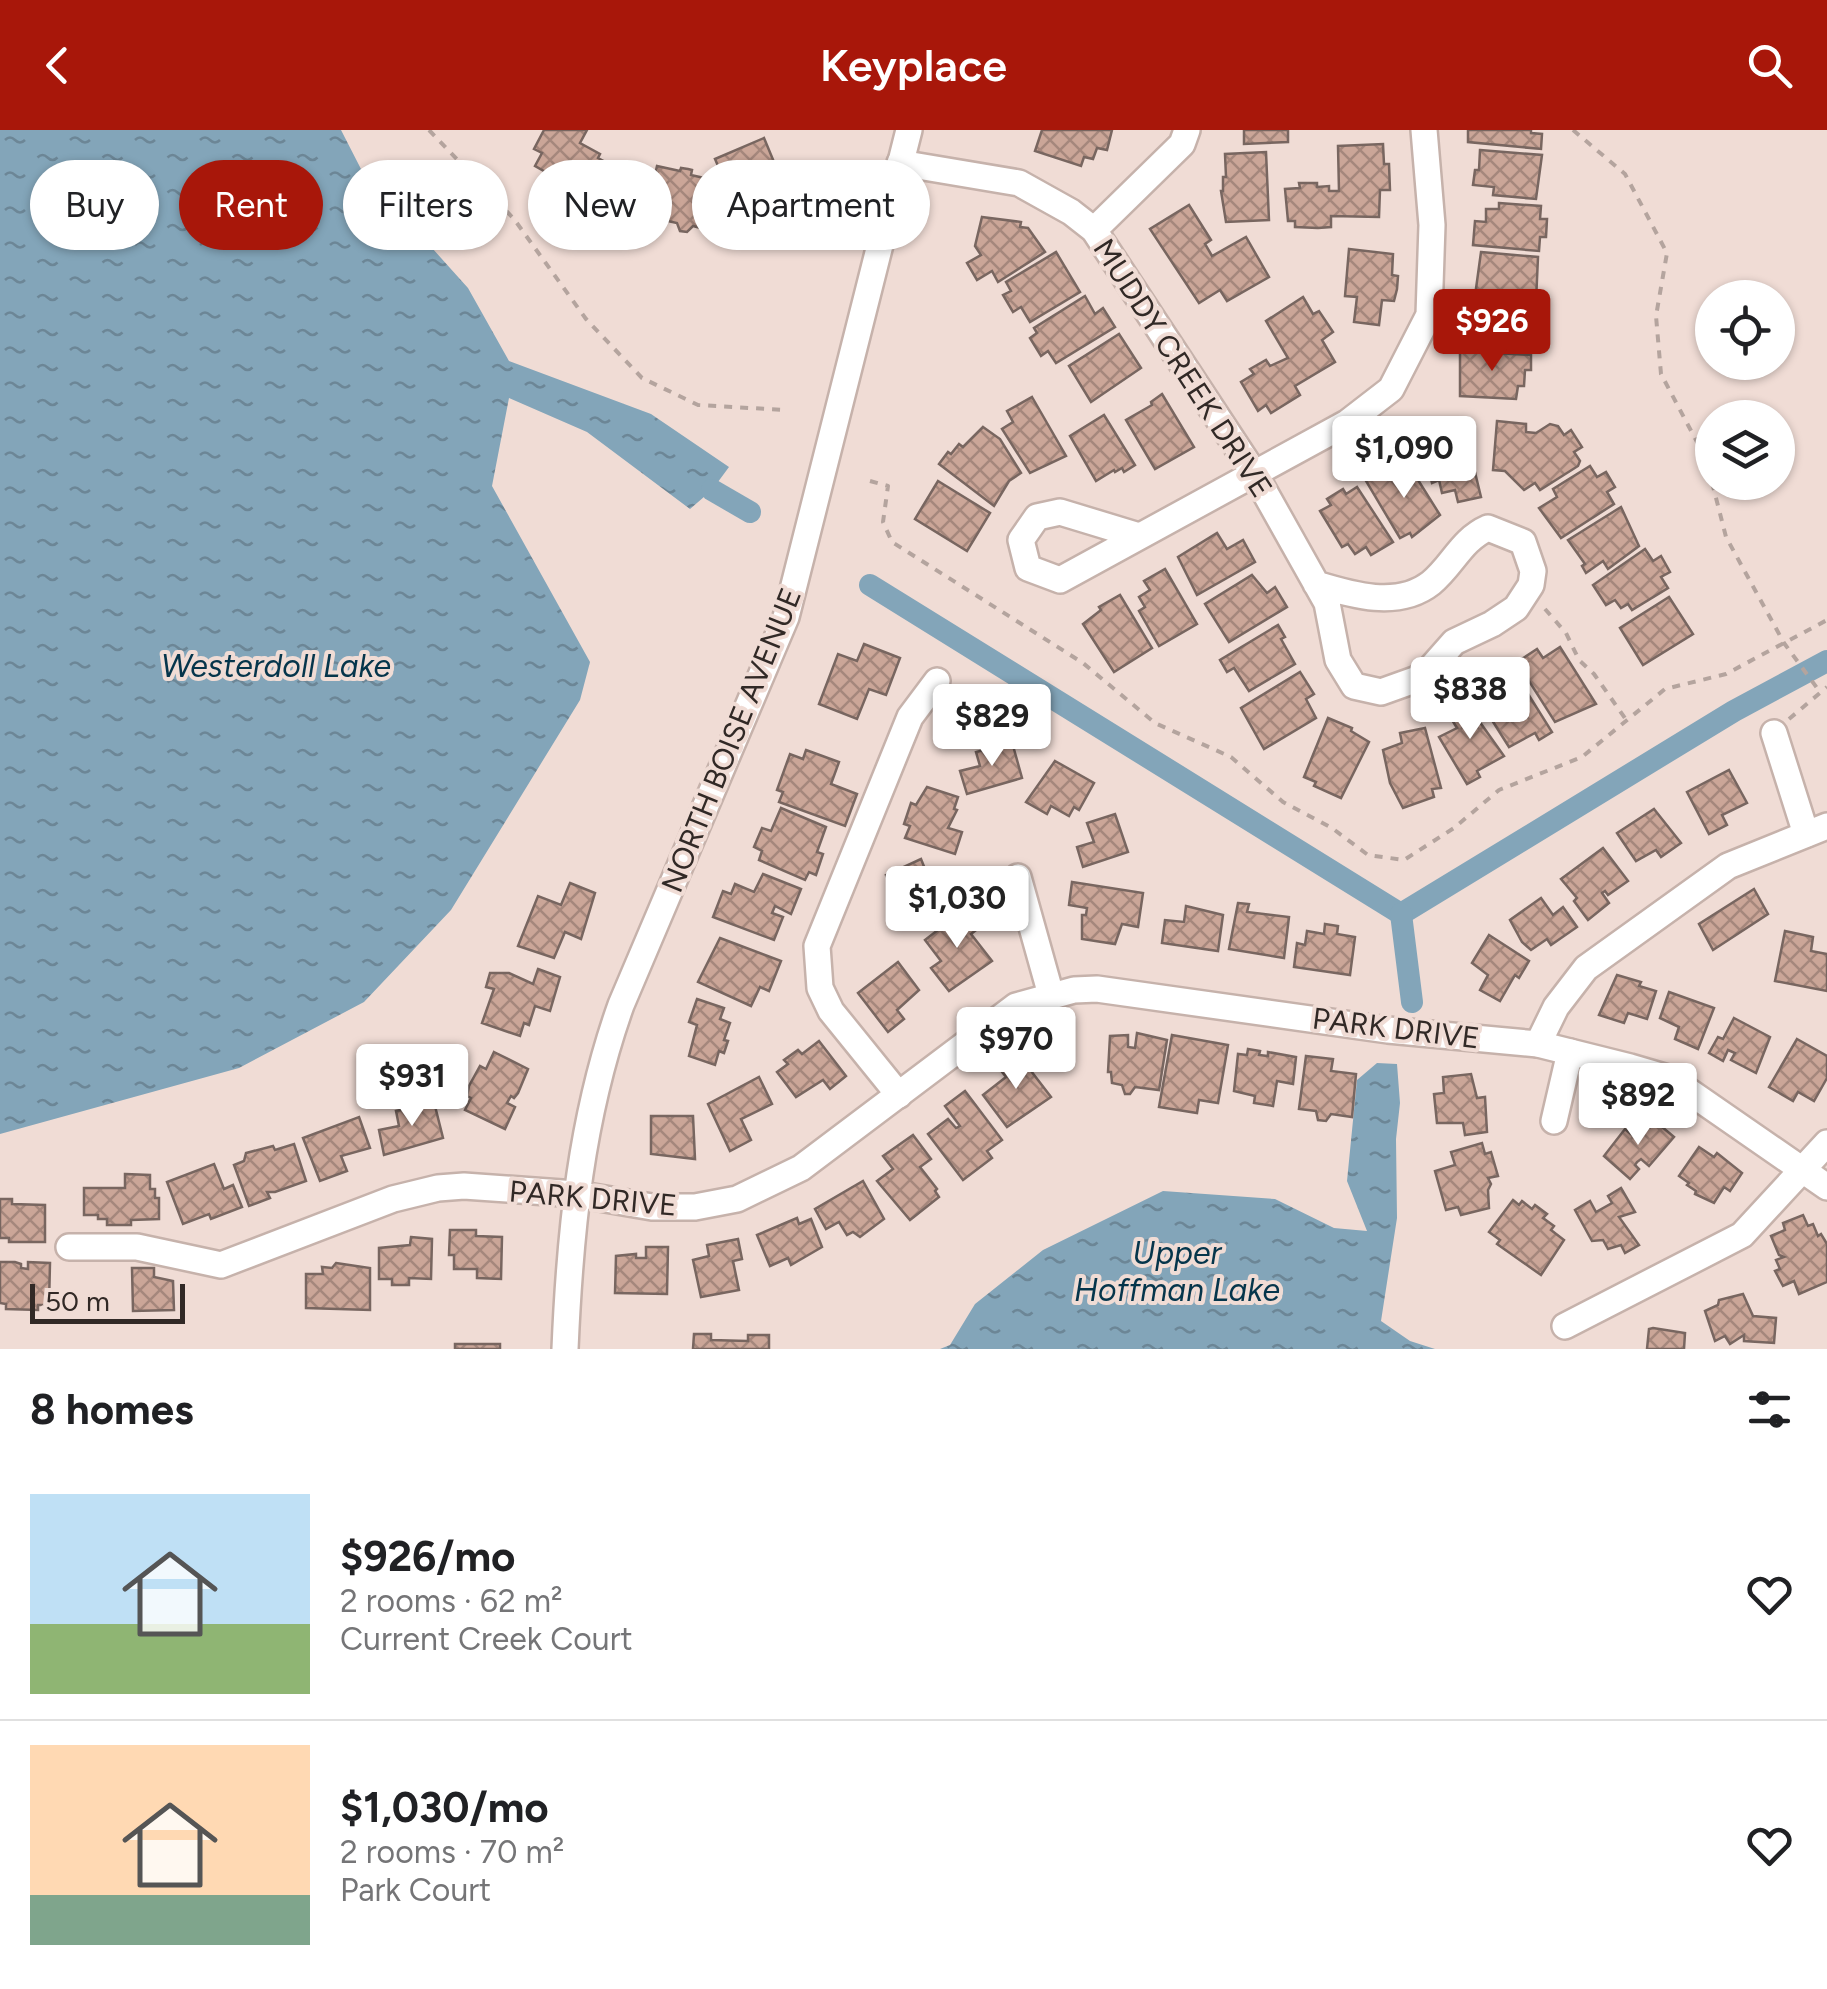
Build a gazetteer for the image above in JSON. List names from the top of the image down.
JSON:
{
  "streets": {
    "street": ["MUDDY CREEK DRIVE", "NORTH BOISE AVENUE", "PARK DRIVE"]
  },
  "crossings": [
    ["NORTH BOISE AVENUE", "PARK DRIVE"]
  ],
  "water": ["Westerdoll Lake", "Upper Hoffman Lake"],
  "scale_bar": "50 m",
  "page": {
    "header": "Keyplace",
    "chip": [
      "Buy",
      "Rent",
      "Filters",
      "New",
      "Apartment"
    ],
    "price": [
      "$926",
      "$1,090",
      "$838",
      "$829",
      "$1,030",
      "$970",
      "$931",
      "$892"
    ],
    "scale": "50 m",
    "heading": "8 homes",
    "list": [
      {
        "name": "$926/mo",
        "note": "2 rooms · 62 m² · Current Creek Court"
      },
      {
        "name": "$1,030/mo",
        "note": "2 rooms · 70 m² · Park Court"
      }
    ]
  }
}
